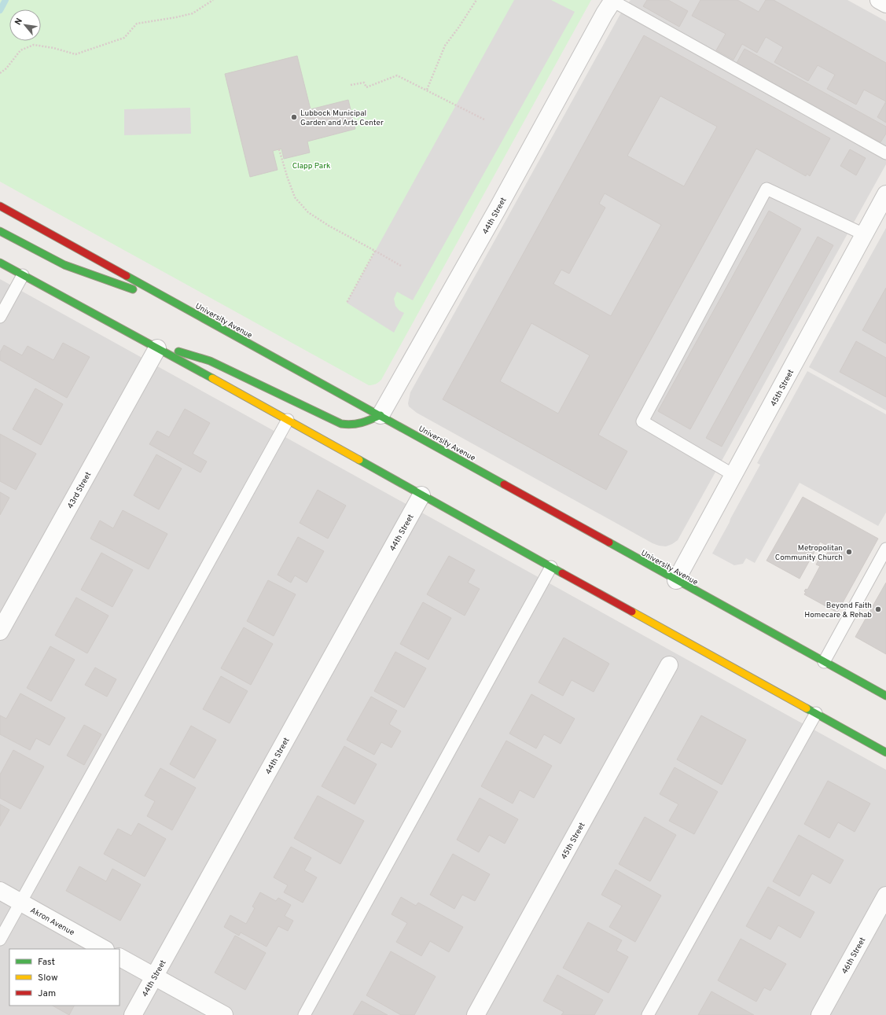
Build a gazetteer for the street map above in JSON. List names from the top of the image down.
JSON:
{
  "streets": {
    "main road": ["University Avenue"],
    "street": [
      "44th Street",
      "45th Street",
      "43rd Street",
      "Akron Avenue",
      "46th Street"
    ]
  },
  "crossings": [
    ["44th Street", "University Avenue"],
    ["University Avenue", "45th Street"]
  ],
  "parks": ["Clapp Park"],
  "places": ["Lubbock Municipal Garden and Arts Center", "Metropolitan Community Church", "Beyond Faith Homecare & Rehab"],
  "legend": ["Fast", "Slow", "Jam"],
  "north": "top left"
}
